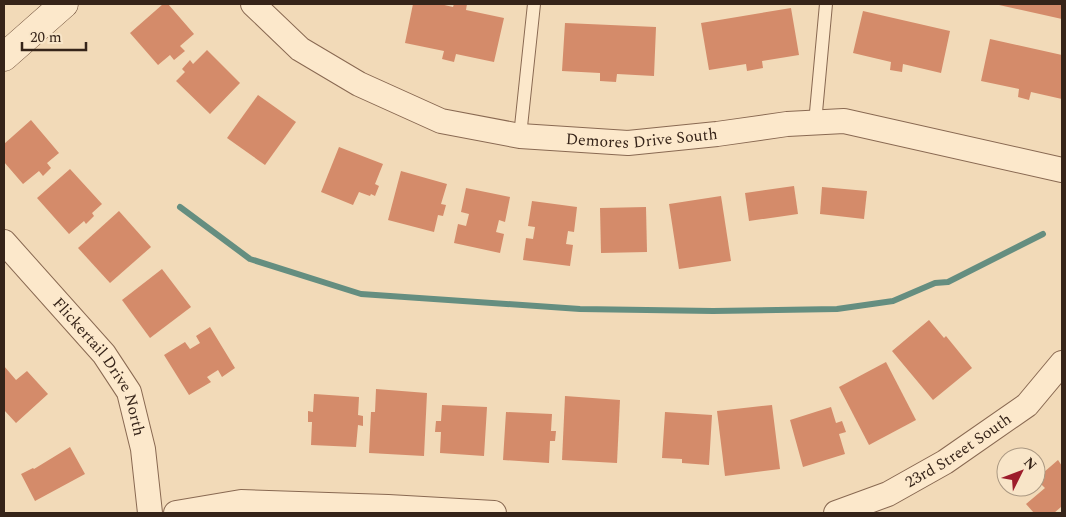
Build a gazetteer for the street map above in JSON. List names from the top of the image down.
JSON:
{
  "streets": {
    "street": ["Demores Drive South", "Flickertail Drive North", "23rd Street South"]
  },
  "scale_bar": "20 m",
  "north": "top right"
}
